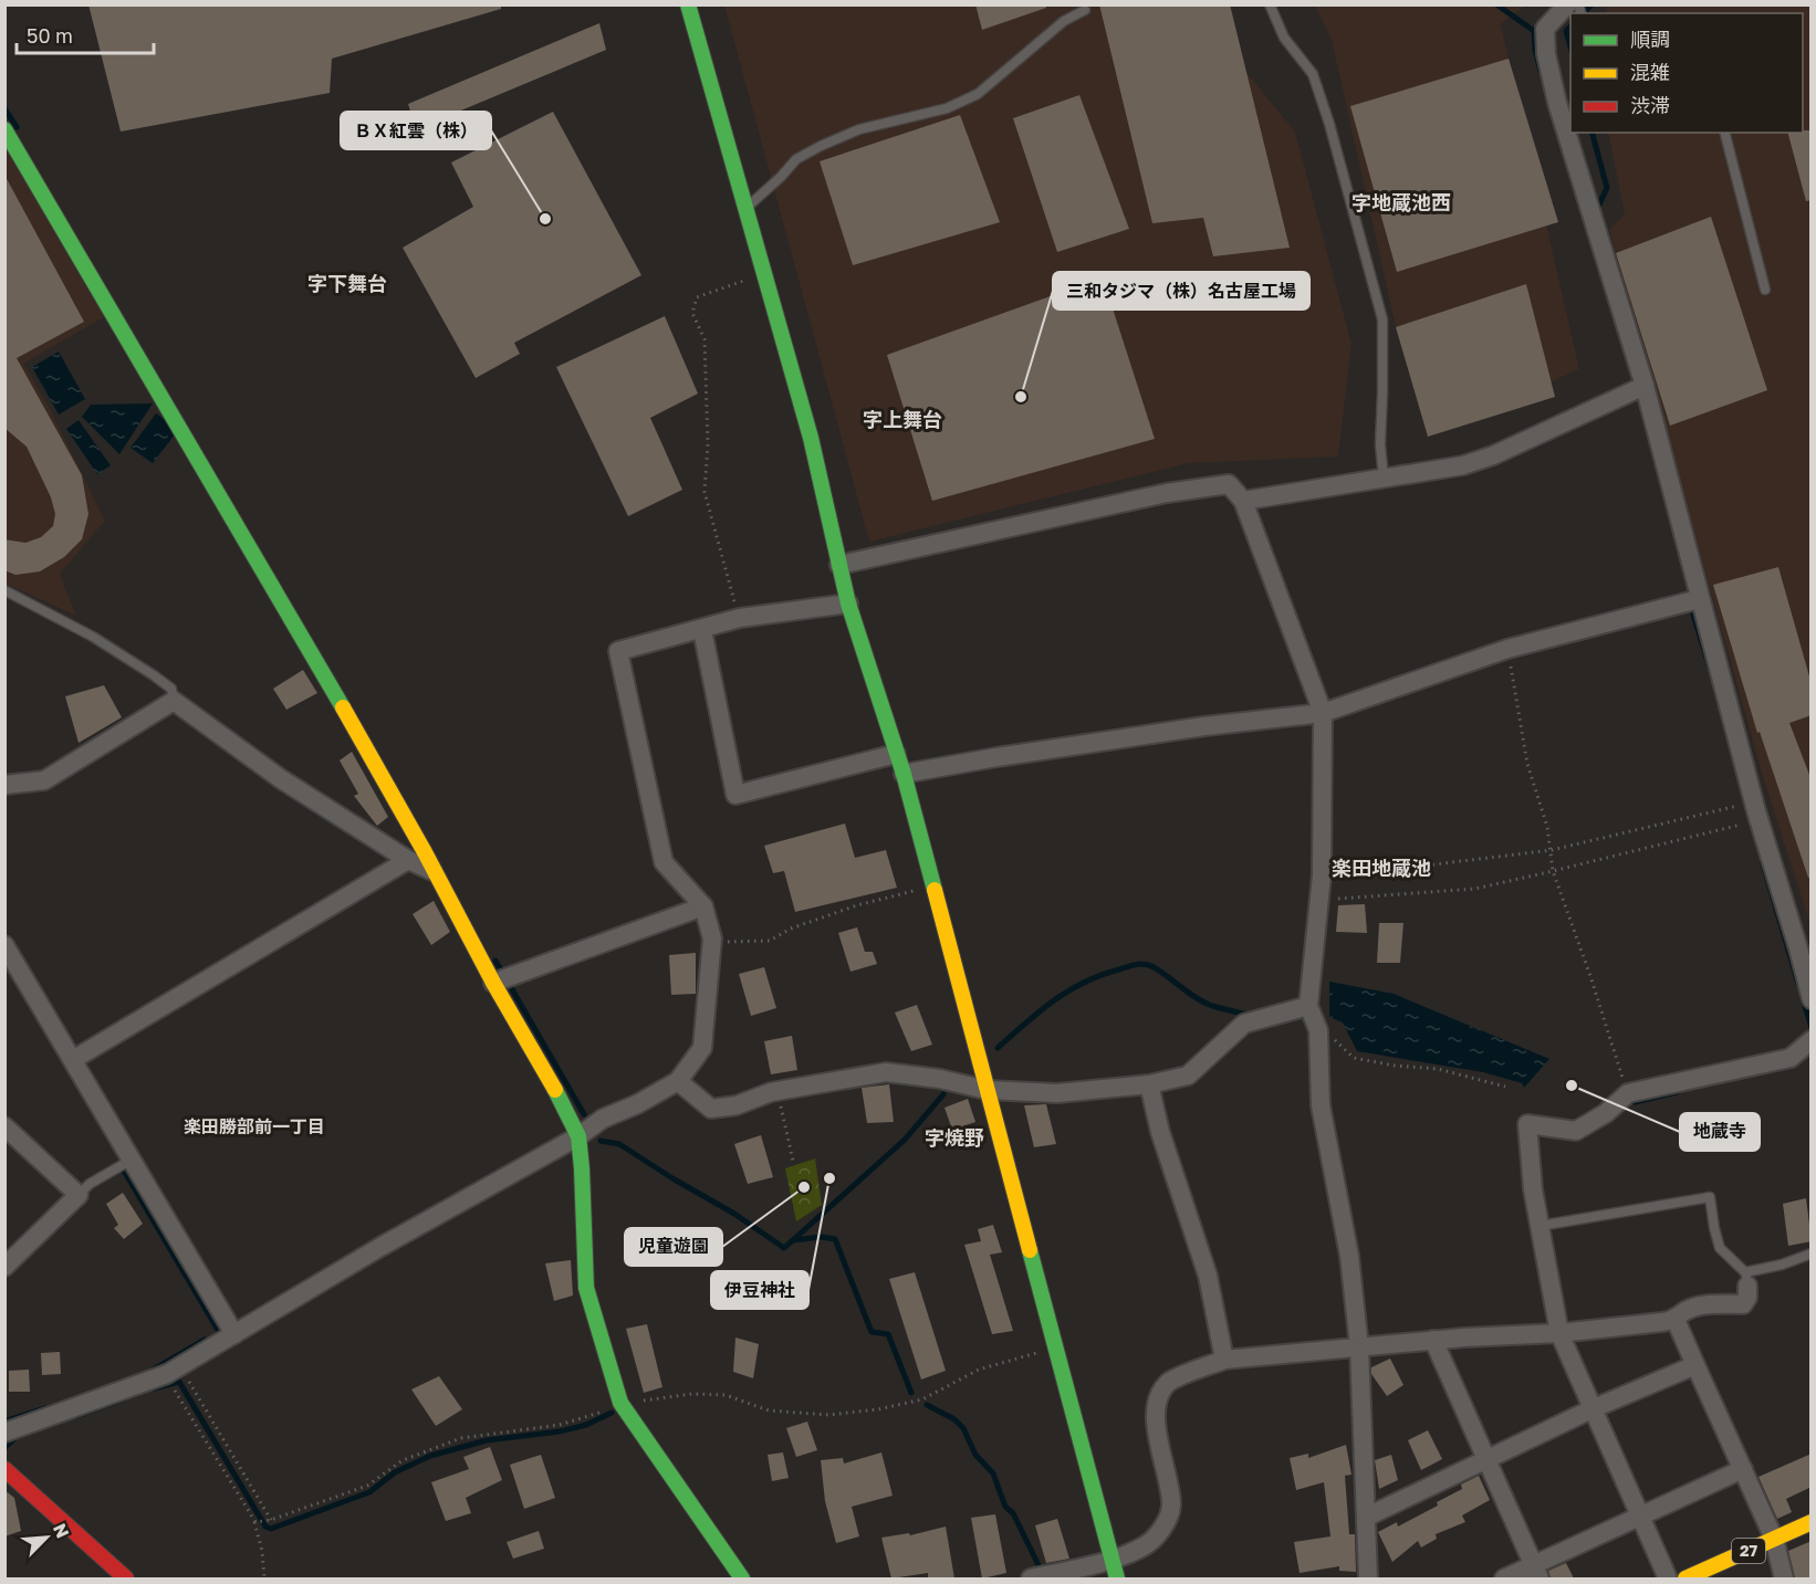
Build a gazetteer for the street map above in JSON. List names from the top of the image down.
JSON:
{
  "streets": {
    "street": ["27"]
  },
  "districts": [
    "字地蔵池西",
    "字下舞台",
    "字上舞台",
    "楽田地蔵池",
    "楽田勝部前一丁目",
    "字焼野"
  ],
  "places": [
    "ＢＸ紅雲（株）",
    "三和タジマ（株）名古屋工場",
    "地蔵寺",
    "伊豆神社",
    "児童遊園"
  ],
  "legend": ["順調", "混雑", "渋滞"],
  "scale_bar": "50 m",
  "north": "top right"
}
